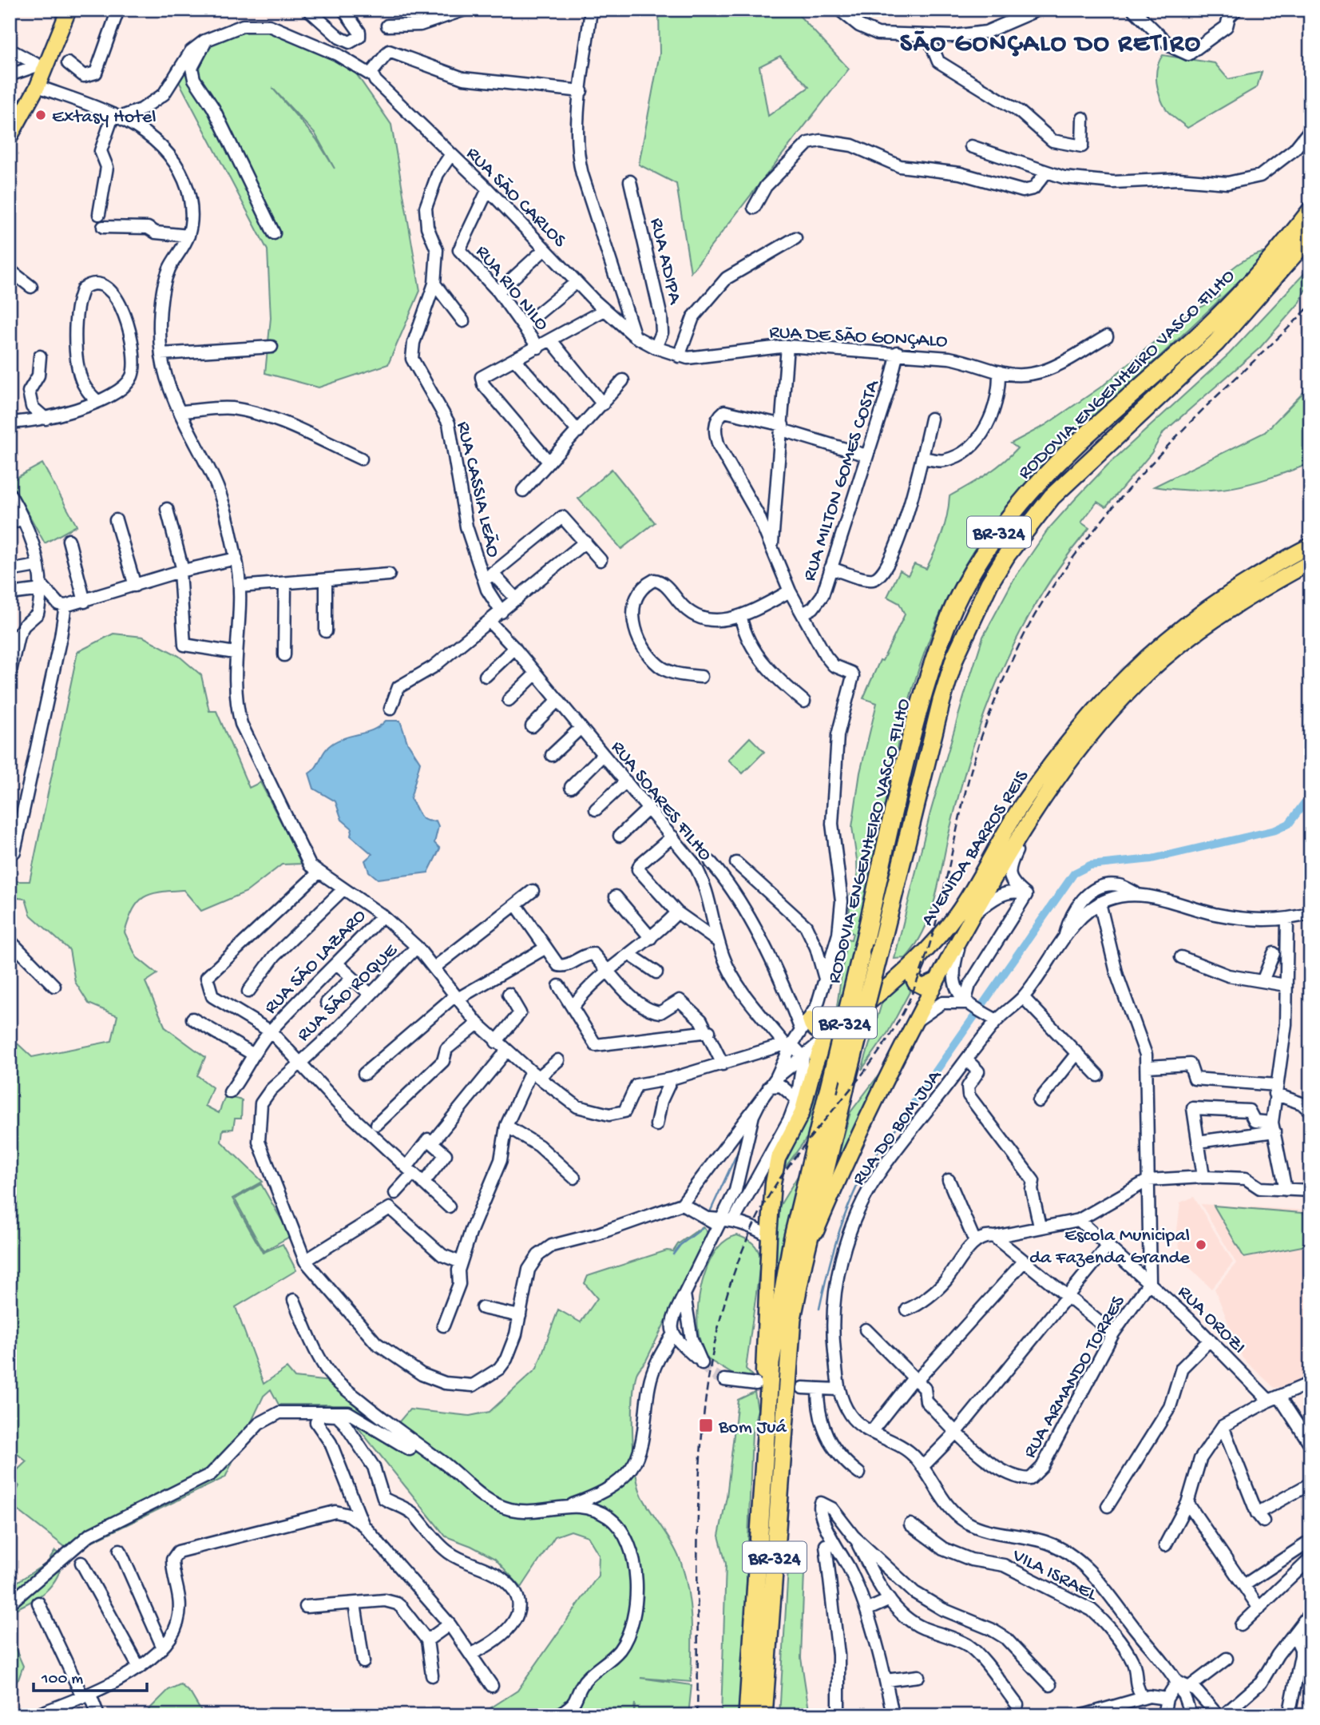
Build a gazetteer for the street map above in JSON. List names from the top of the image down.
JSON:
{
  "streets": {
    "highway": ["RODOVIA ENGENHEIRO VASCO FILHO", "BR-324"],
    "main road": ["AVENIDA BARROS REIS"],
    "street": [
      "RUA SÃO CARLOS",
      "RUA ADIPA",
      "RUA RIO NILO",
      "RUA DE SÃO GONÇALO",
      "RUA MILTON GOMES COSTA",
      "RUA CASSIA LEÃO",
      "RUA SOARES FILHO",
      "RUA SÃO LAZARO",
      "RUA SÃO ROQUE",
      "RUA DO BOM JUA",
      "RUA OROZI",
      "RUA ARMANDO TORRES",
      "VILA ISRAEL"
    ]
  },
  "crossings": [
    ["RUA SÃO CARLOS", "RUA RIO NILO"],
    ["RUA SÃO CARLOS", "RUA DE SÃO GONÇALO"],
    ["RUA SÃO CARLOS", "RUA CASSIA LEÃO"],
    ["RUA ADIPA", "RUA DE SÃO GONÇALO"],
    ["RUA DE SÃO GONÇALO", "RUA MILTON GOMES COSTA"],
    ["RODOVIA ENGENHEIRO VASCO FILHO", "AVENIDA BARROS REIS"],
    ["RUA OROZI", "RUA ARMANDO TORRES"]
  ],
  "districts": ["SÃO GONÇALO DO RETIRO"],
  "places": {
    "other": ["Extasy Hotel", "Escola Municipal da Fazenda Grande"],
    "transit": ["Bom Juá"]
  },
  "scale_bar": "100 m"
}
